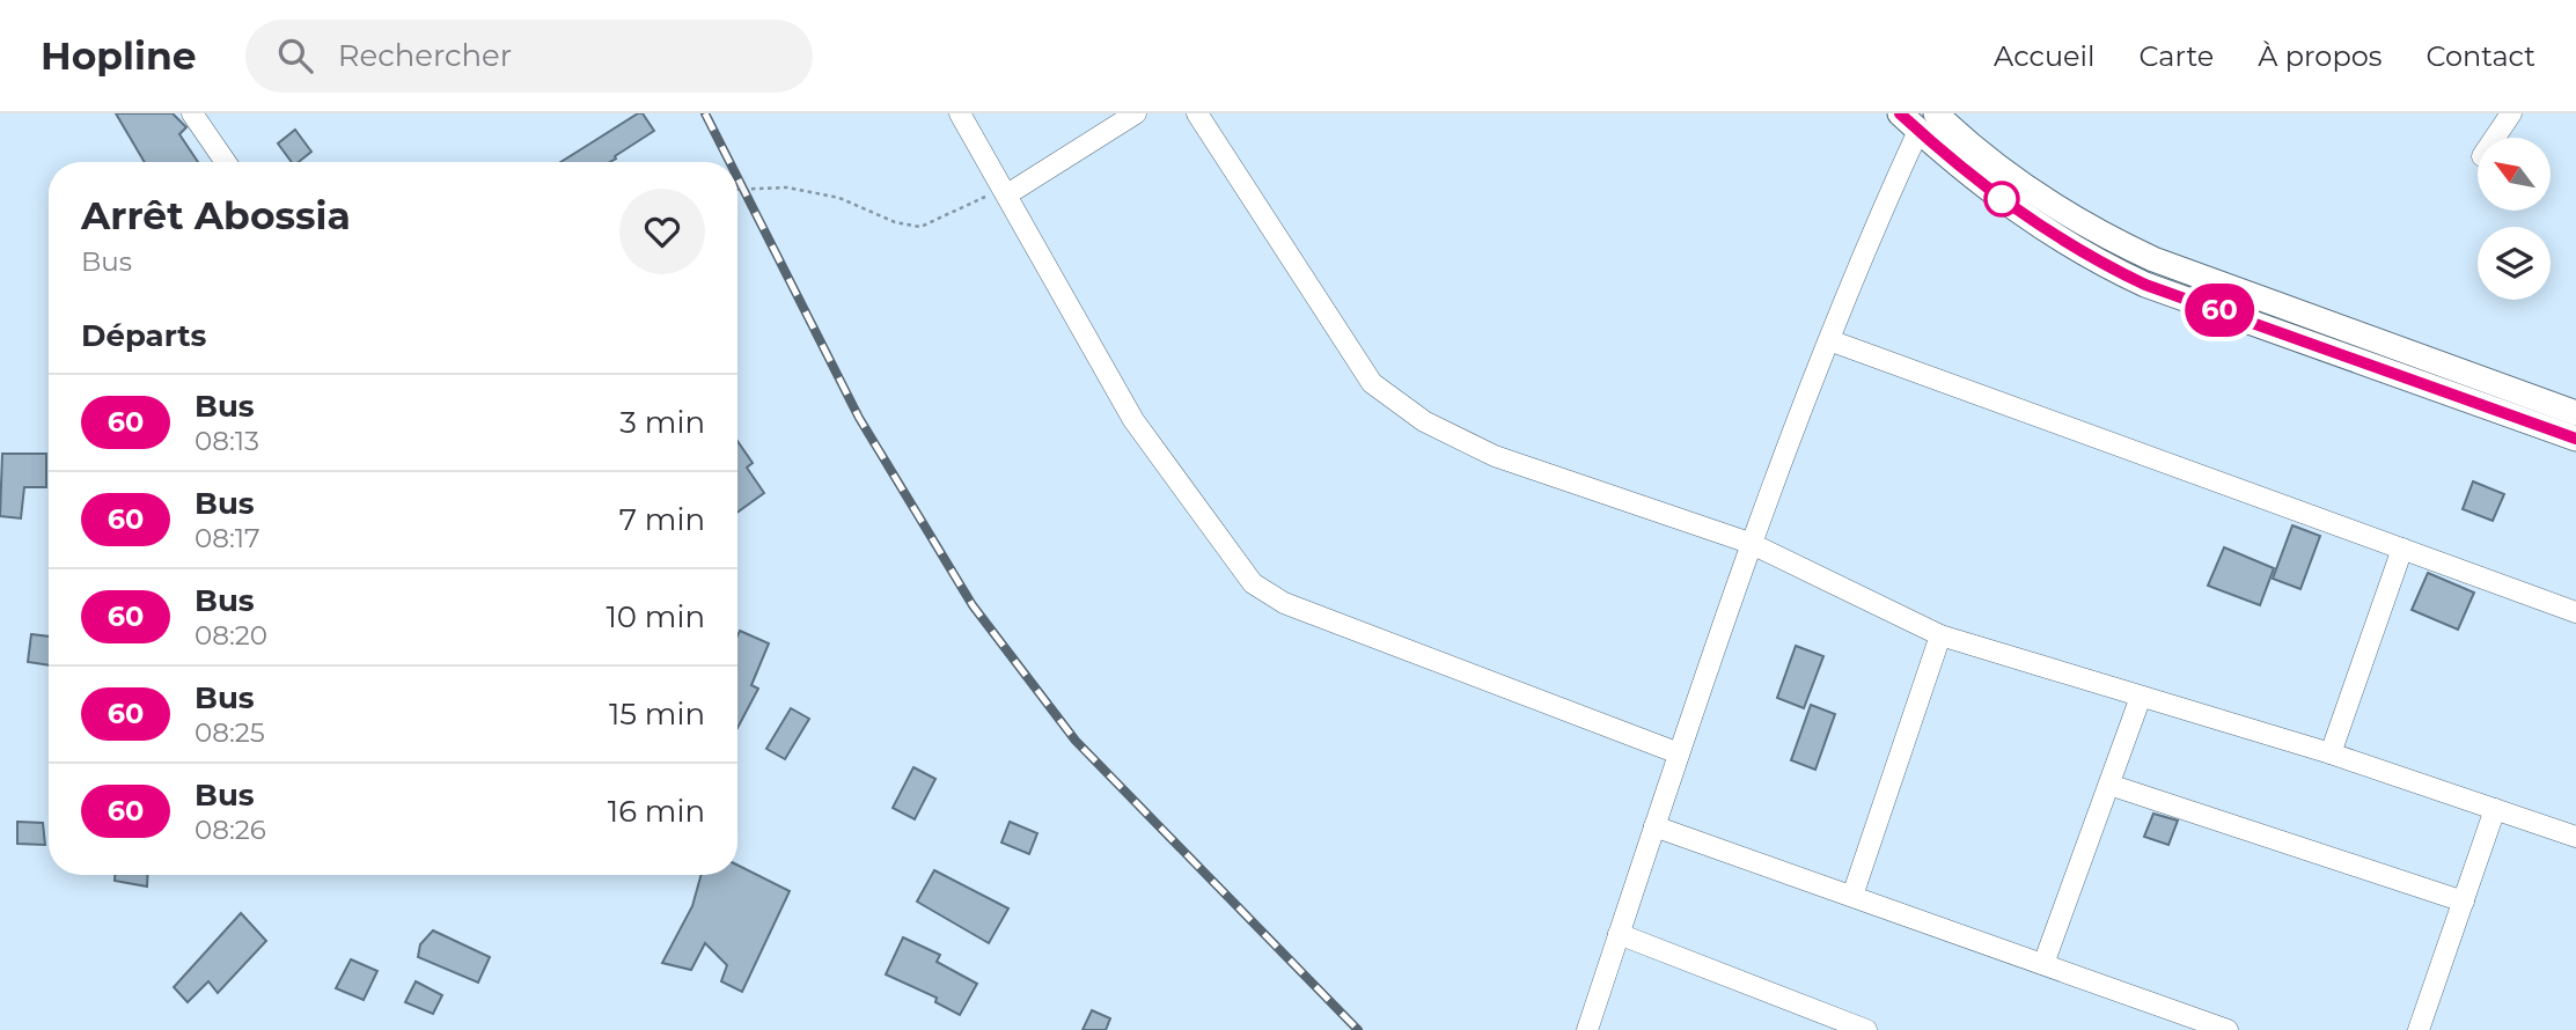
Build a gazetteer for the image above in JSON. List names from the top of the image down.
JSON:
{
  "lines": ["bus line 60"],
  "north": "top left",
  "page": {
    "header": "Hopline",
    "search": "Rechercher",
    "nav": [
      "Accueil",
      "Carte",
      "À propos",
      "Contact"
    ],
    "on_map": "60",
    "heading": [
      ["Arrêt Abossia", "Bus"],
      "Départs"
    ],
    "list": [
      {
        "mark": "60",
        "name": "Bus",
        "note": "08:13",
        "value": "3 min"
      },
      {
        "mark": "60",
        "name": "Bus",
        "note": "08:17",
        "value": "7 min"
      },
      {
        "mark": "60",
        "name": "Bus",
        "note": "08:20",
        "value": "10 min"
      },
      {
        "mark": "60",
        "name": "Bus",
        "note": "08:25",
        "value": "15 min"
      },
      {
        "mark": "60",
        "name": "Bus",
        "note": "08:26",
        "value": "16 min"
      }
    ]
  }
}
